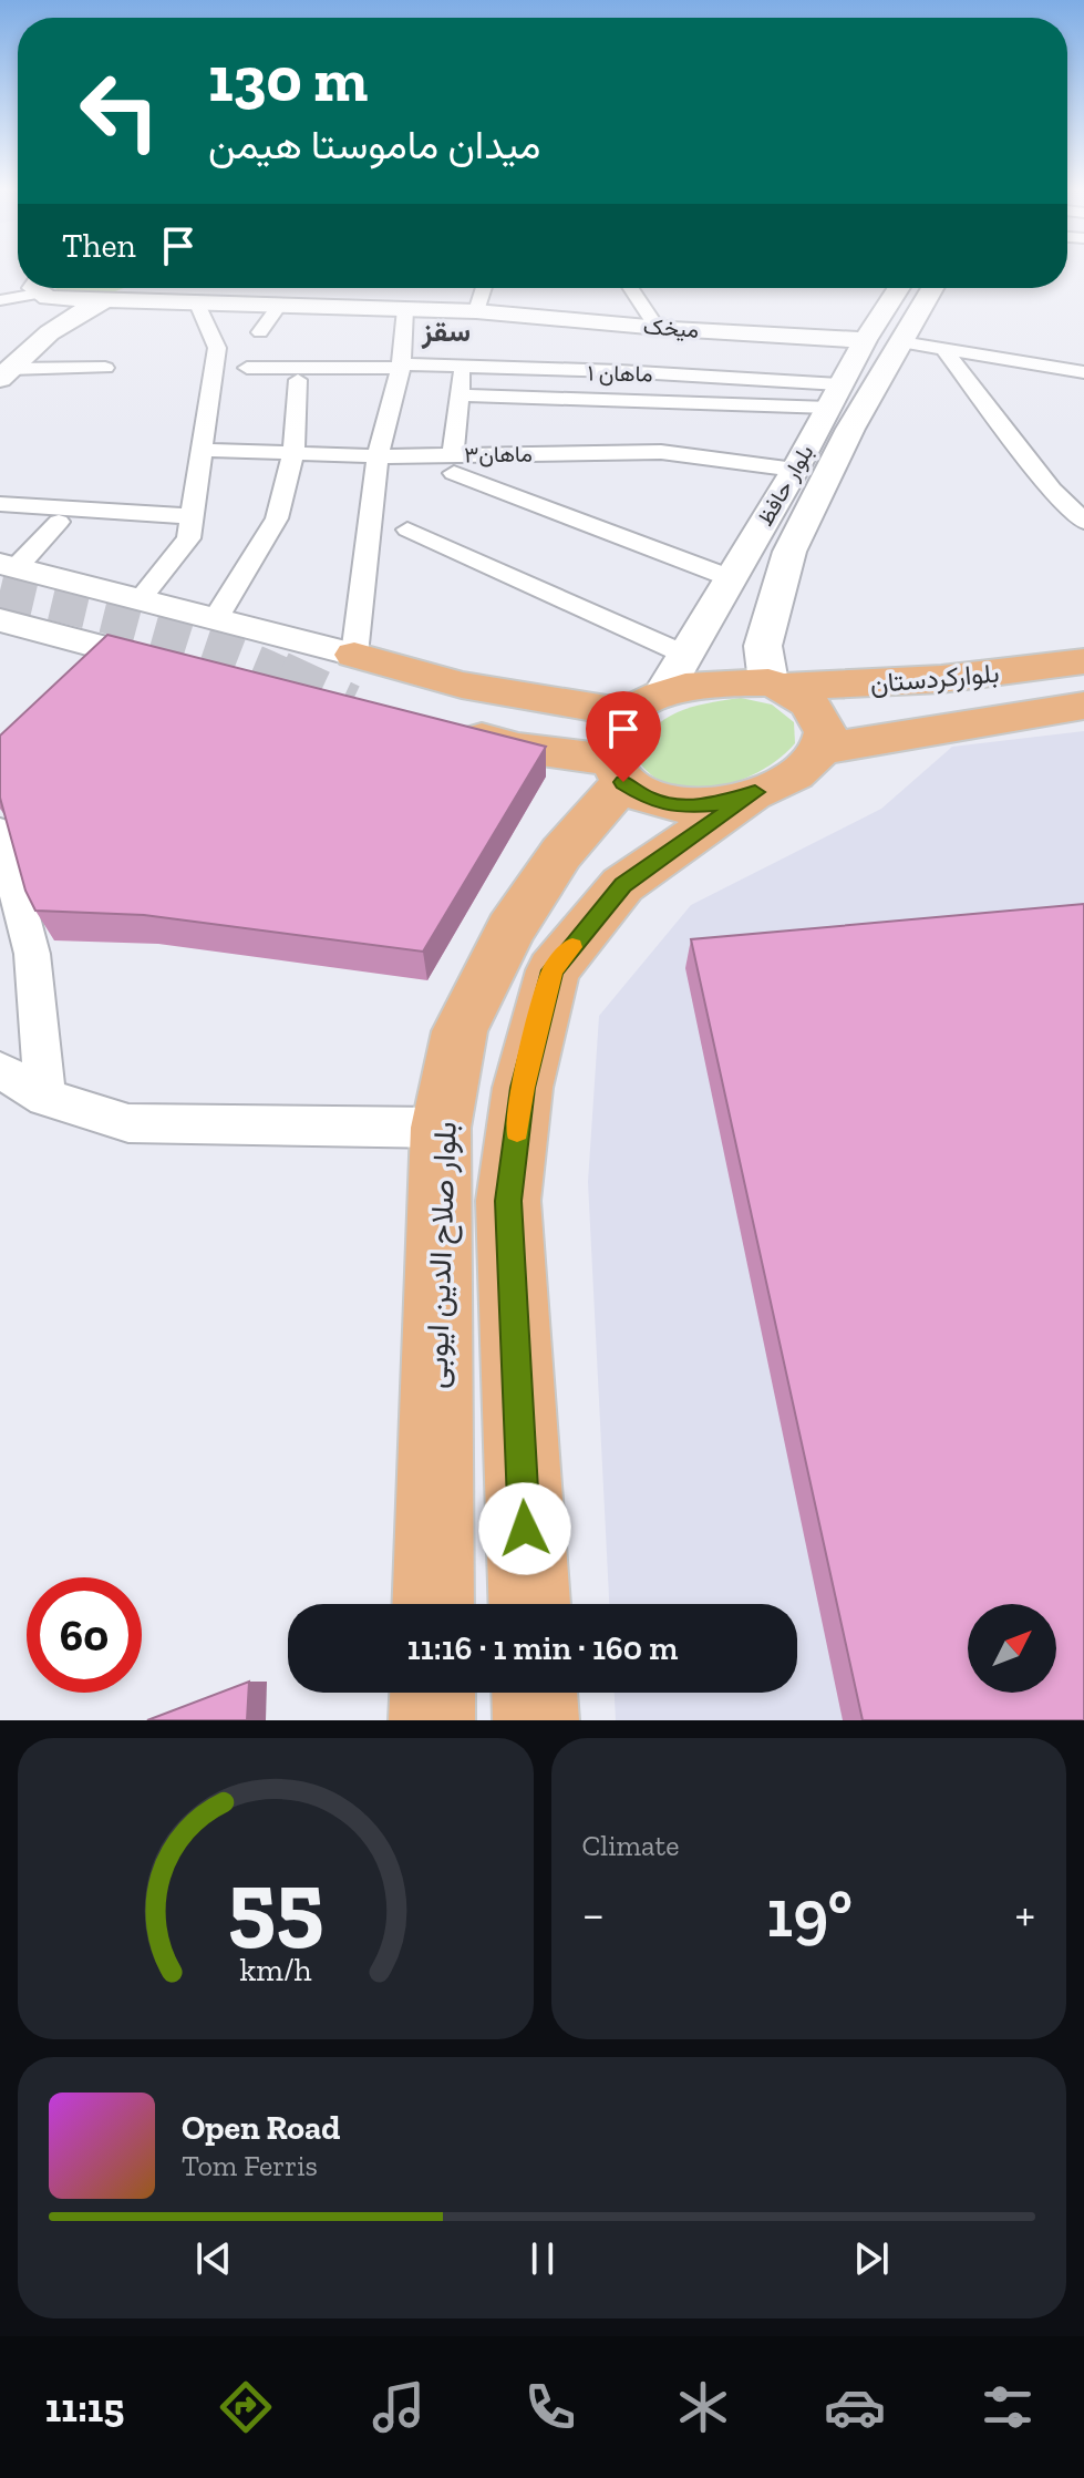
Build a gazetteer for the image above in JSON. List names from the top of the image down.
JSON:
{
  "streets": {
    "main road": [
      "میخک",
      "بلوار حافظ",
      "بلوارکردستان",
      "بلوار صلاح الدین ایوبی"
    ],
    "street": ["ماهان ۱", "ماهان۳"]
  },
  "crossings": [
    ["میخک", "بلوار حافظ"],
    ["ماهان ۱", "بلوار حافظ"],
    ["ماهان۳", "بلوار حافظ"],
    ["بلوار حافظ", "بلوارکردستان"]
  ],
  "districts": ["سقز"],
  "north": "top right",
  "page": {
    "turn": ["130 m", "میدان ماموستا هیمن"],
    "then": "Then",
    "limit": "60",
    "trip": "11:16 · 1 min · 160 m",
    "tile": "Climate",
    "heat": ["−", "19°", "+"],
    "song": ["Open Road", "Tom Ferris"],
    "tabs": "11:15",
    "gauge": ["55", "km/h"]
  }
}
